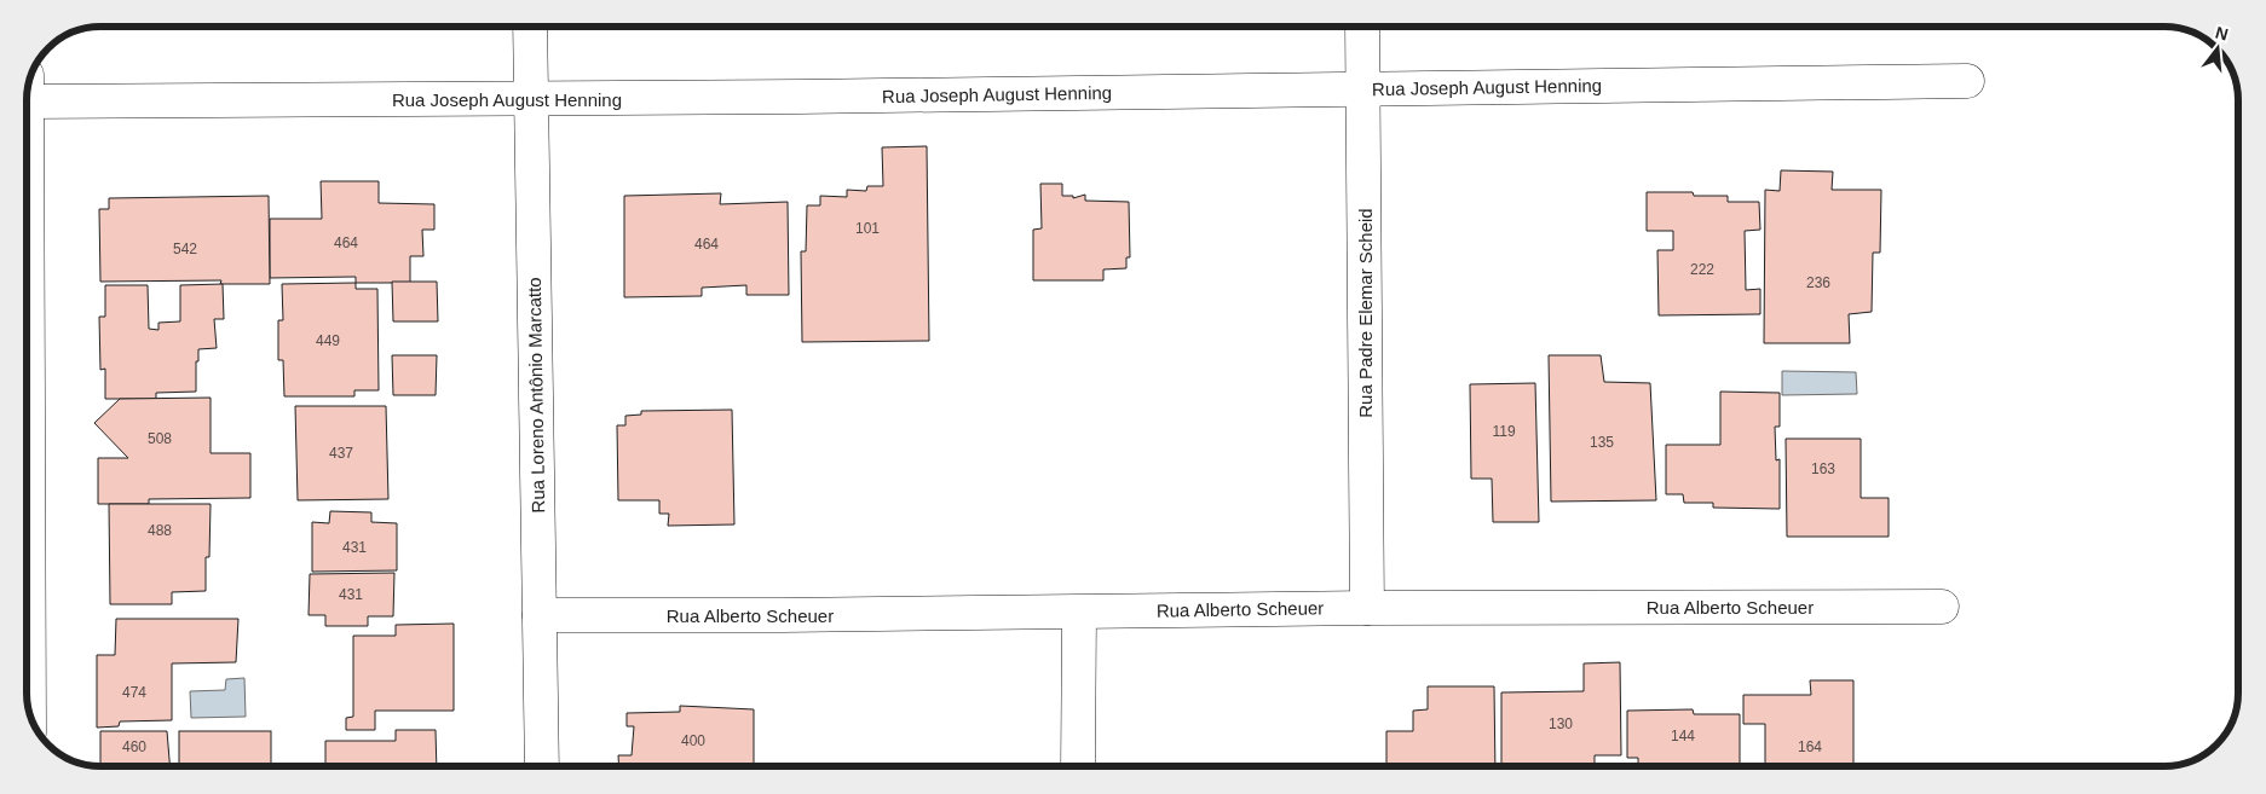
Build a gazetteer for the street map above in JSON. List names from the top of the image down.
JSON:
{
  "streets": {
    "street": [
      "Rua Joseph August Henning",
      "Rua Padre Elemar Scheid",
      "Rua Loreno Antônio Marcatto",
      "Rua Alberto Scheuer"
    ]
  },
  "crossings": [
    ["Rua Joseph August Henning", "Rua Padre Elemar Scheid"],
    ["Rua Joseph August Henning", "Rua Loreno Antônio Marcatto"],
    ["Rua Padre Elemar Scheid", "Rua Alberto Scheuer"],
    ["Rua Loreno Antônio Marcatto", "Rua Alberto Scheuer"]
  ],
  "house_numbers": [
    "101",
    "464",
    "464",
    "542",
    "222",
    "236",
    "449",
    "119",
    "508",
    "135",
    "437",
    "163",
    "488",
    "431",
    "431",
    "474",
    "130",
    "144",
    "400",
    "460",
    "164"
  ],
  "north": "top"
}
